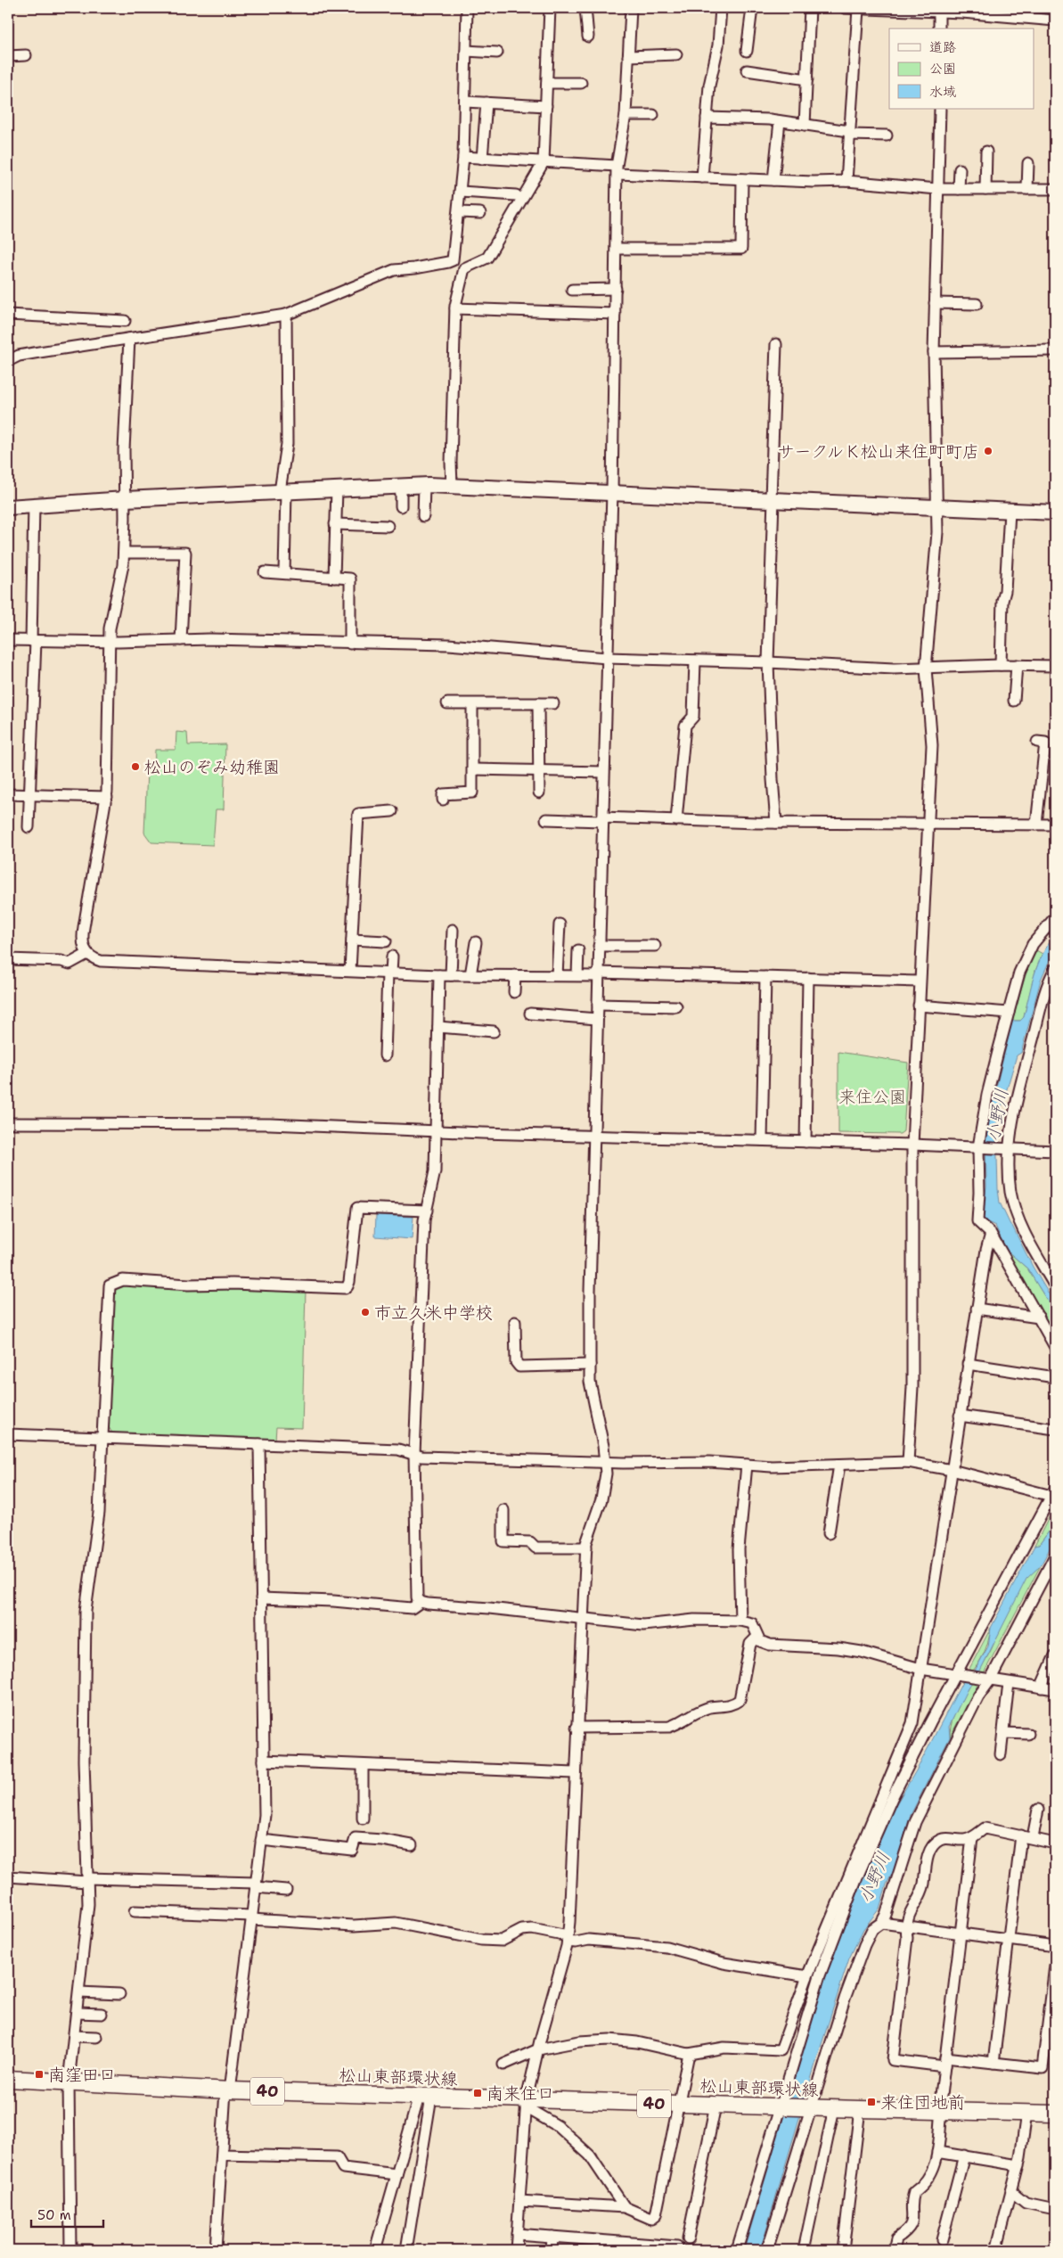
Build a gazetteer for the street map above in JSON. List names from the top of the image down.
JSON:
{
  "streets": {
    "main road": ["松山東部環状線", "40"]
  },
  "water": ["小野川"],
  "parks": ["来住公園"],
  "places": {
    "other": ["サークルＫ松山来住町町店", "松山のぞみ幼稚園", "市立久米中学校"],
    "transit": ["南窪田口", "南来住口", "来住団地前"]
  },
  "legend": ["道路", "公園", "水域"],
  "scale_bar": "50 m"
}
